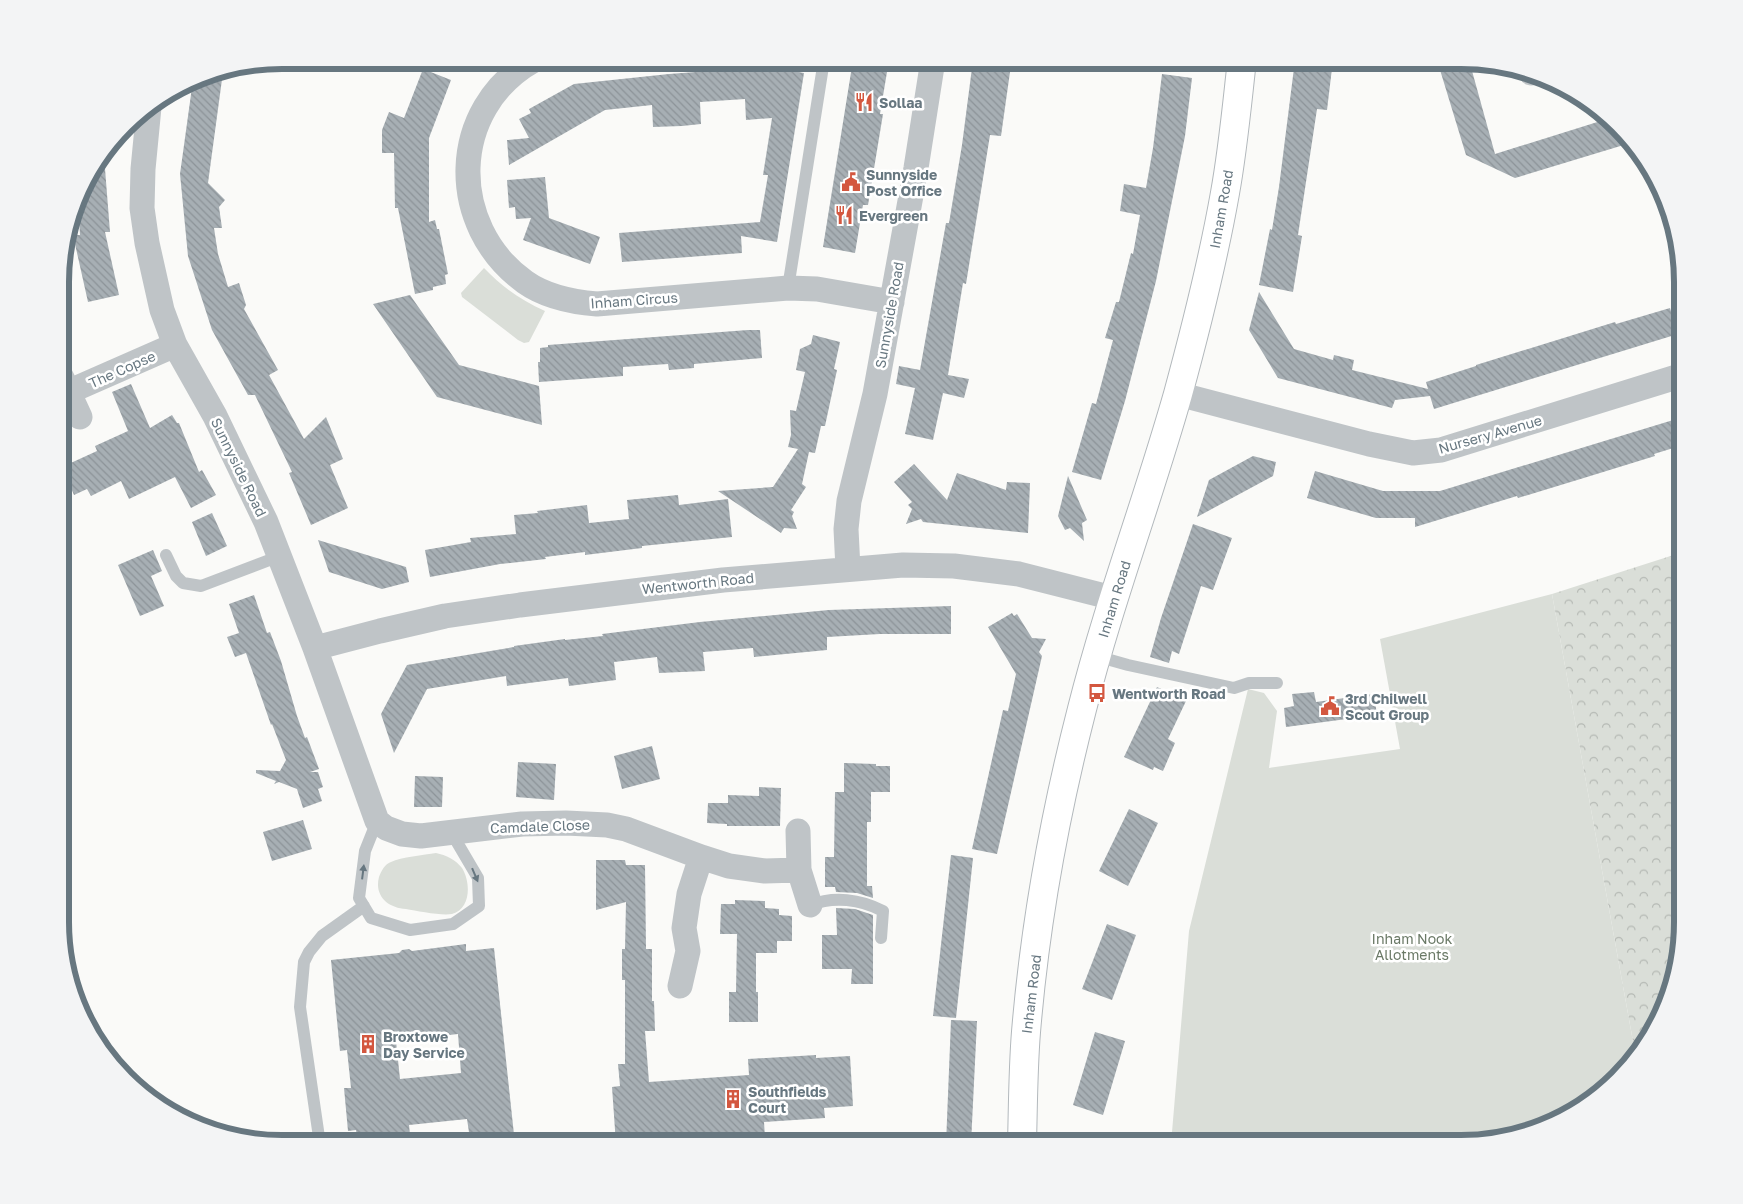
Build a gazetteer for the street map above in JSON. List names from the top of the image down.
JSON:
{
  "streets": {
    "street": [
      "Inham Road",
      "Inham Circus",
      "Sunnyside Road",
      "The Copse",
      "Nursery Avenue",
      "Wentworth Road",
      "Camdale Close"
    ]
  },
  "crossings": [
    ["Inham Road", "Nursery Avenue"],
    ["Inham Road", "Wentworth Road"],
    ["Inham Circus", "Sunnyside Road"],
    ["Sunnyside Road", "The Copse"],
    ["Sunnyside Road", "Wentworth Road"],
    ["Sunnyside Road", "Camdale Close"]
  ],
  "parks": ["Inham Nook Allotments"],
  "places": {
    "restaurant": ["Sollaa", "Evergreen"],
    "public building": ["Sunnyside Post Office", "3rd Chilwell Scout Group"],
    "bus stop": ["Wentworth Road"],
    "building": ["Broxtowe Day Service", "Southfields Court"]
  }
}
